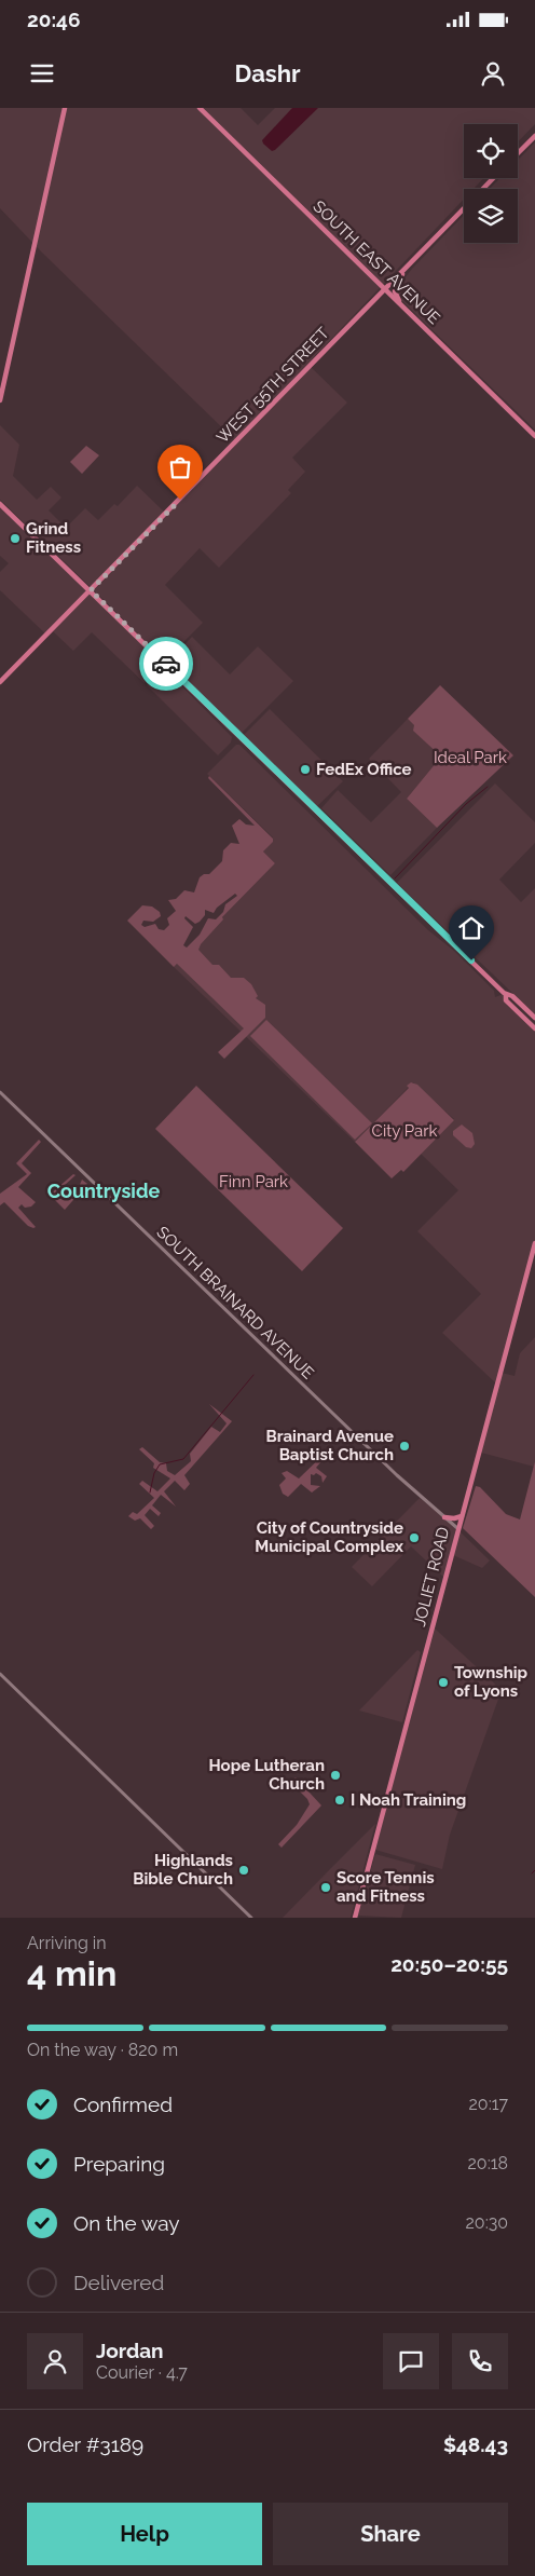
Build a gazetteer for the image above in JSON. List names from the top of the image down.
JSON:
{
  "streets": {
    "main road": ["SOUTH EAST AVENUE", "WEST 55TH STREET", "JOLIET ROAD"],
    "street": ["SOUTH BRAINARD AVENUE"]
  },
  "crossings": [
    ["SOUTH EAST AVENUE", "WEST 55TH STREET"],
    ["SOUTH BRAINARD AVENUE", "JOLIET ROAD"]
  ],
  "districts": ["Countryside"],
  "parks": ["Ideal Park", "City Park", "Finn Park"],
  "places": [
    "Grind Fitness",
    "FedEx Office",
    "Brainard Avenue Baptist Church",
    "City of Countryside Municipal Complex",
    "Township of Lyons",
    "Hope Lutheran Church",
    "I Noah Training",
    "Highlands Bible Church",
    "Score Tennis and Fitness"
  ],
  "page": {
    "status": "20:46",
    "header": "Dashr",
    "heading": ["4 min", "Arriving in", "20:50–20:55"],
    "panel": [
      "Jordan",
      "Courier · 4.7",
      "Order #3189",
      "$48.43"
    ],
    "bar": "On the way · 820 m",
    "list": [
      ["Confirmed", "20:17"],
      ["Preparing", "20:18"],
      ["On the way", "20:30"],
      "Delivered"
    ],
    "buttons": ["Help", "Share"]
  }
}
